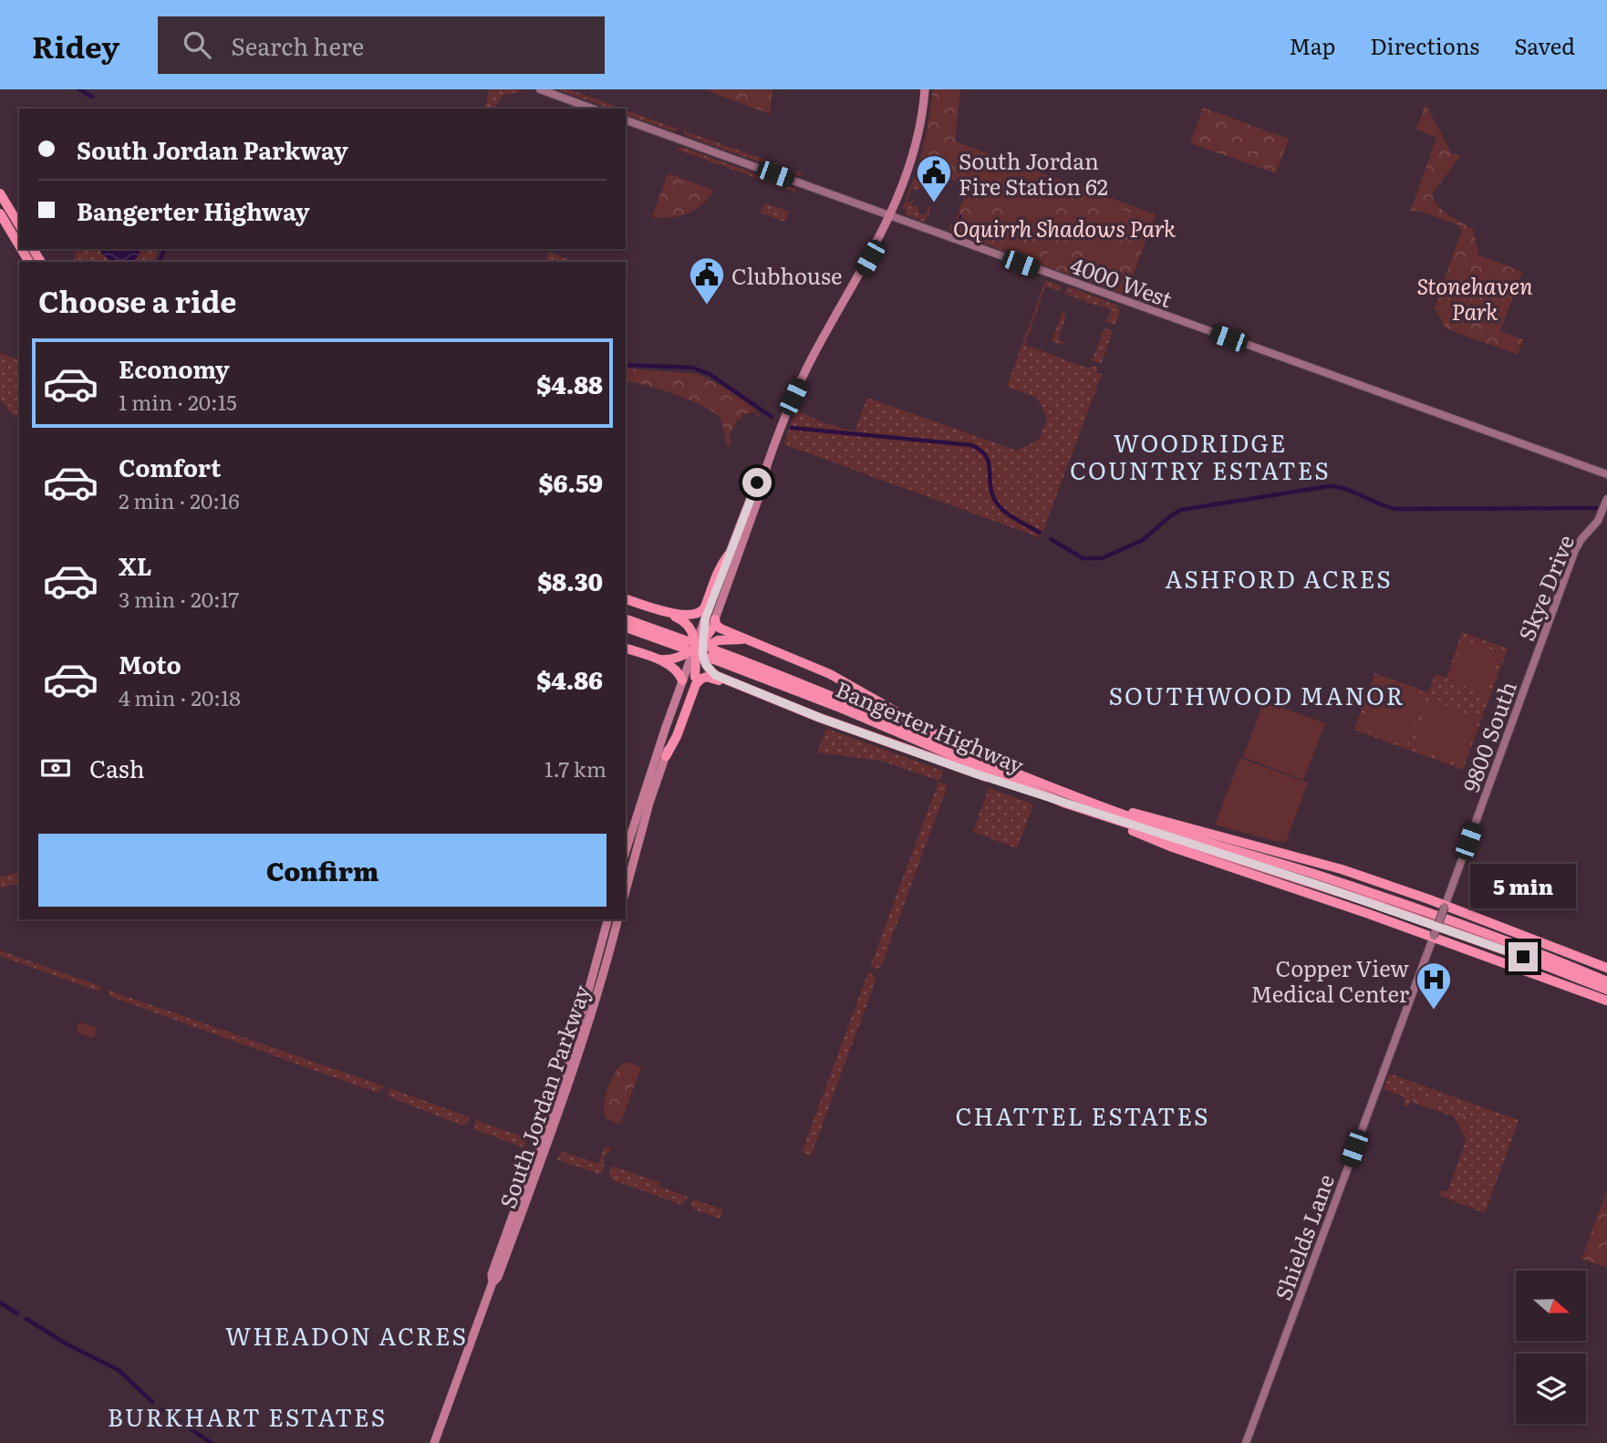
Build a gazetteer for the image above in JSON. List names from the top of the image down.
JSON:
{
  "streets": {
    "highway": ["Bangerter Highway"],
    "main road": [
      "4000 West",
      "Skye Drive",
      "9800 South",
      "South Jordan Parkway",
      "Shields Lane"
    ]
  },
  "crossings": [
    ["Skye Drive", "9800 South"],
    ["9800 South", "Shields Lane"]
  ],
  "districts": [
    "WOODRIDGE COUNTRY ESTATES",
    "ASHFORD ACRES",
    "SOUTHWOOD MANOR",
    "CHATTEL ESTATES",
    "WHEADON ACRES",
    "BURKHART ESTATES"
  ],
  "parks": ["Oquirrh Shadows Park", "Stonehaven Park"],
  "places": {
    "public building": ["South Jordan Fire Station 62", "Clubhouse"],
    "hospital": ["Copper View Medical Center"]
  },
  "north": "right",
  "page": {
    "header": "Ridey",
    "search": "Search here",
    "nav": ["Map", "Directions", "Saved"],
    "banner": ["South Jordan Parkway", "Bangerter Highway"],
    "heading": "Choose a ride",
    "list": [
      {
        "name": "Economy",
        "note": "1 min · 20:15",
        "value": "$4.88"
      },
      {
        "name": "Comfort",
        "note": "2 min · 20:16",
        "value": "$6.59"
      },
      {
        "name": "XL",
        "note": "3 min · 20:17",
        "value": "$8.30"
      },
      {
        "name": "Moto",
        "note": "4 min · 20:18",
        "value": "$4.86"
      }
    ],
    "pay": ["Cash", "1.7 km"],
    "buttons": "Confirm",
    "bubble": "5 min"
  }
}
